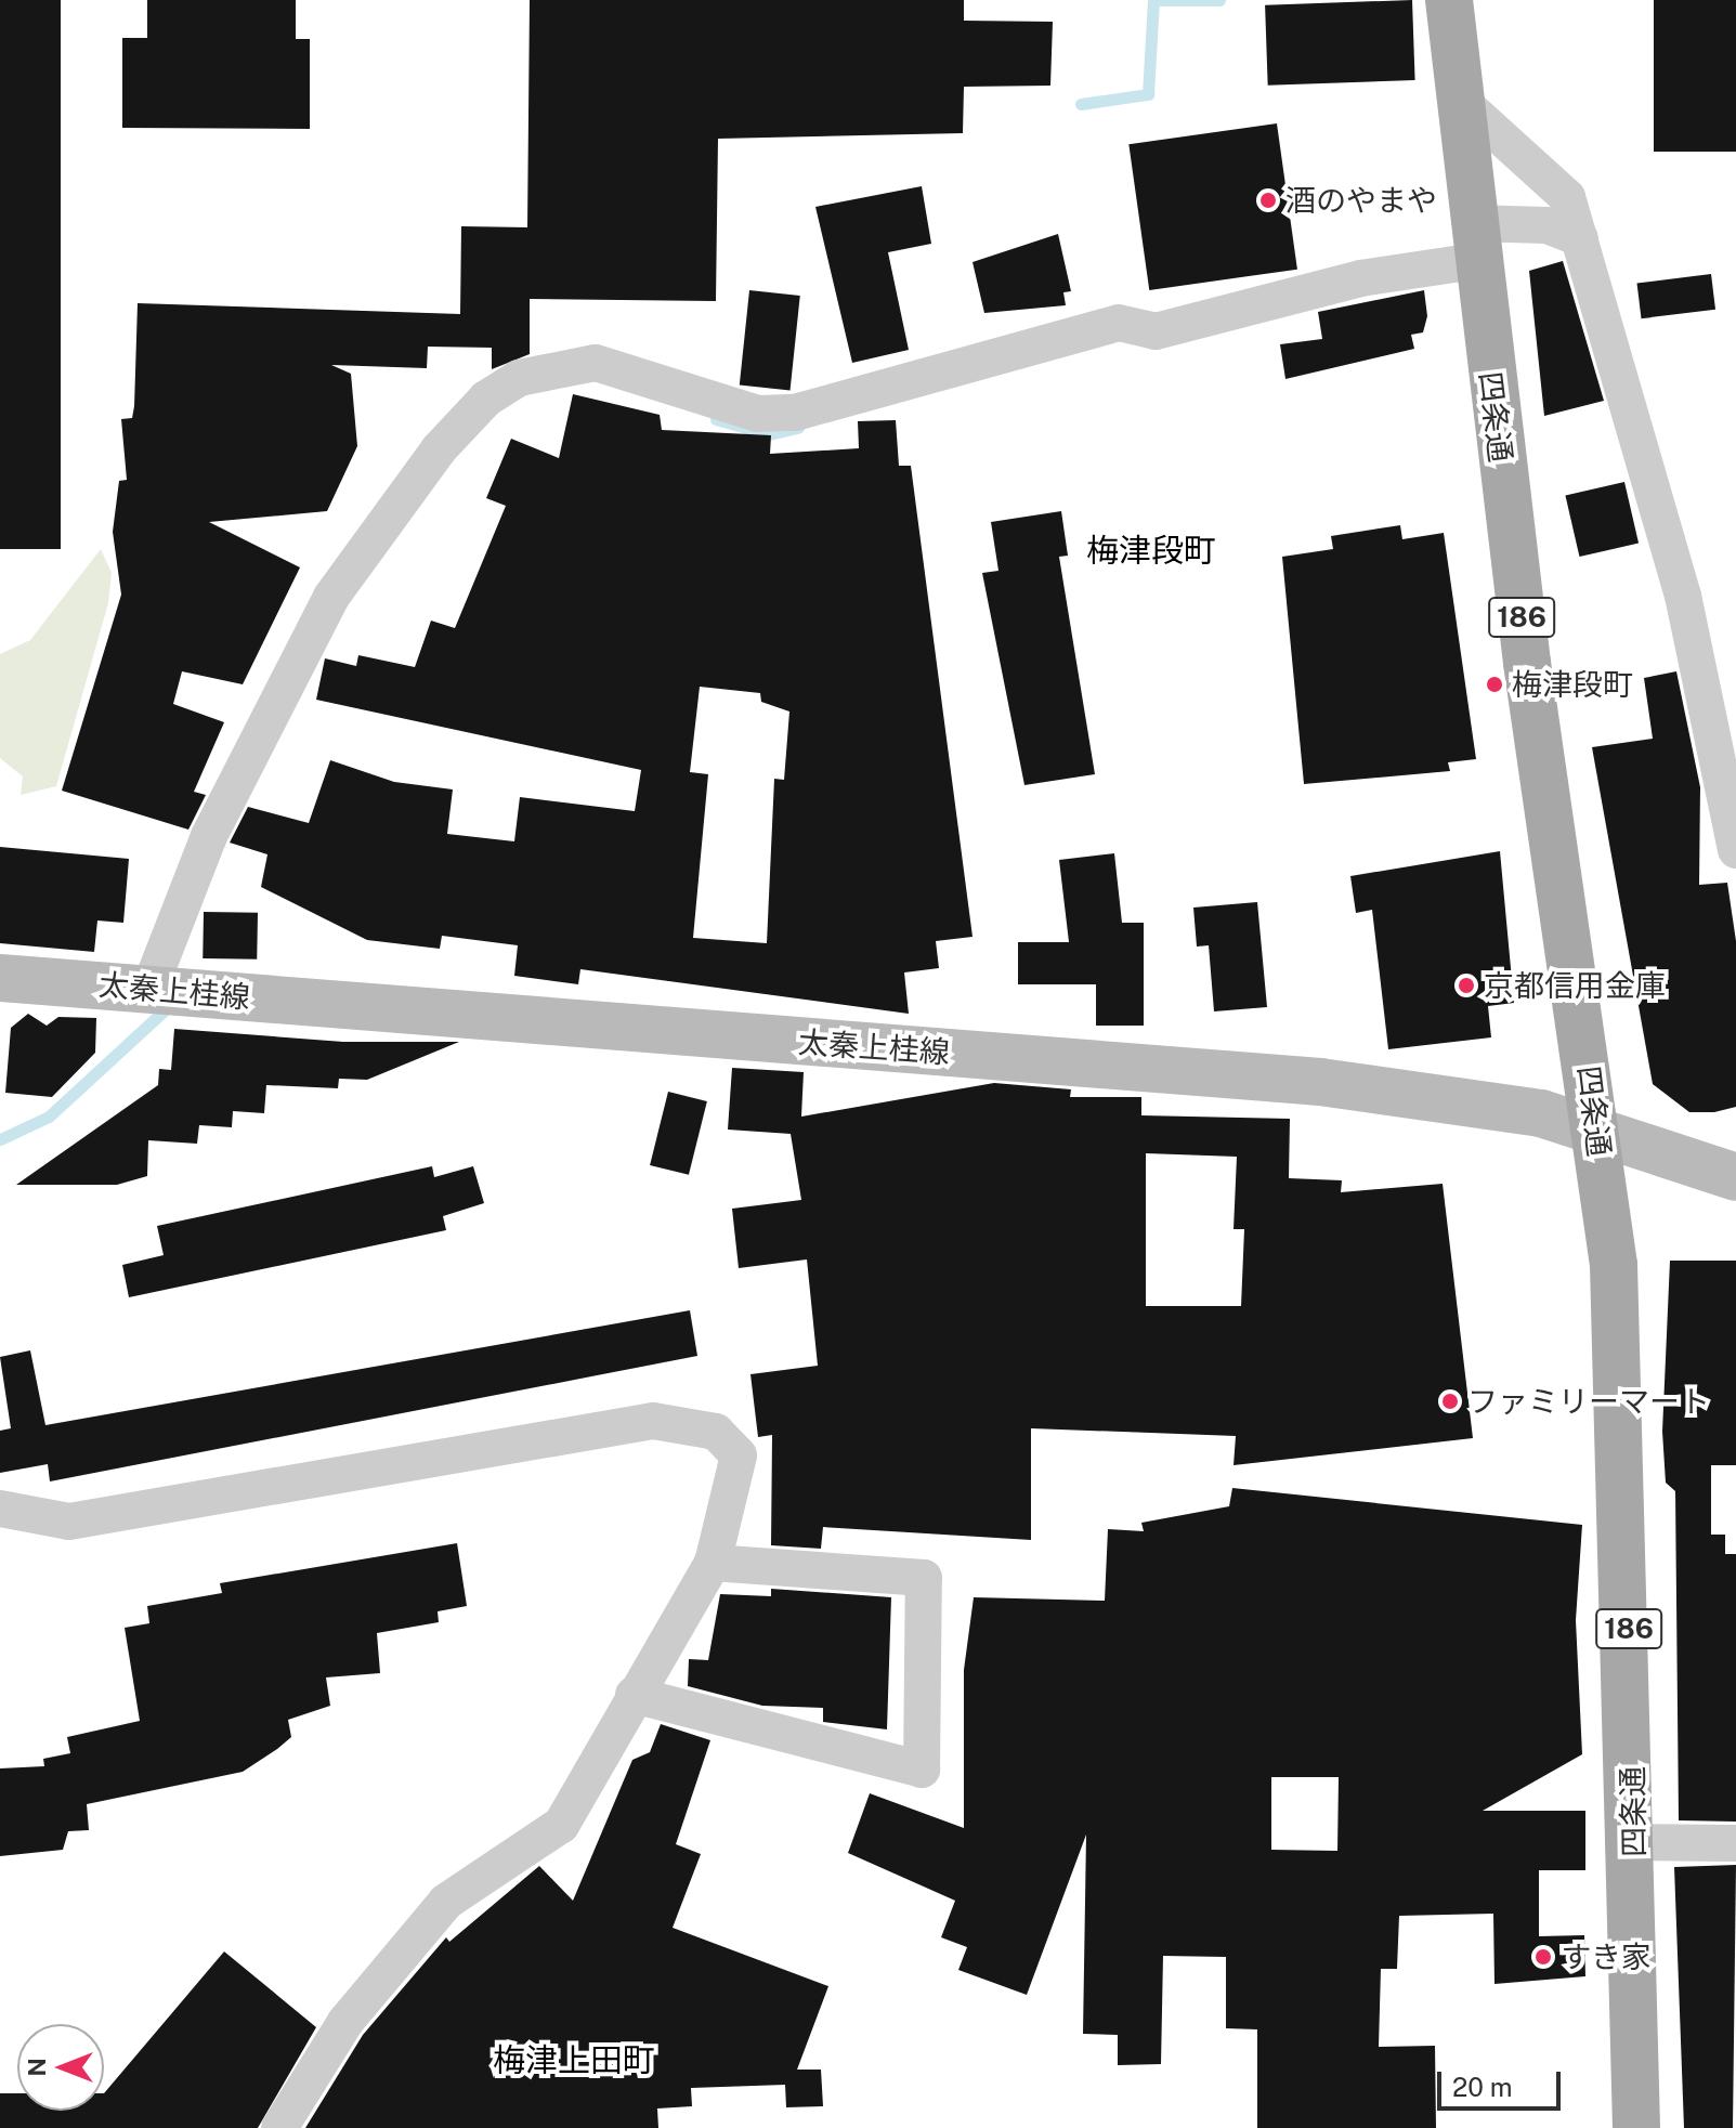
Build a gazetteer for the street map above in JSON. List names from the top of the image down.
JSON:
{
  "streets": {
    "main road": ["四条通", "186", "太秦上桂線"]
  },
  "crossings": [
    ["四条通", "太秦上桂線"]
  ],
  "districts": ["梅津段町", "梅津上田町"],
  "places": [
    "酒のやまや",
    "梅津段町",
    "京都信用金庫",
    "ファミリーマート",
    "すき家"
  ],
  "scale_bar": "20 m",
  "north": "left"
}
